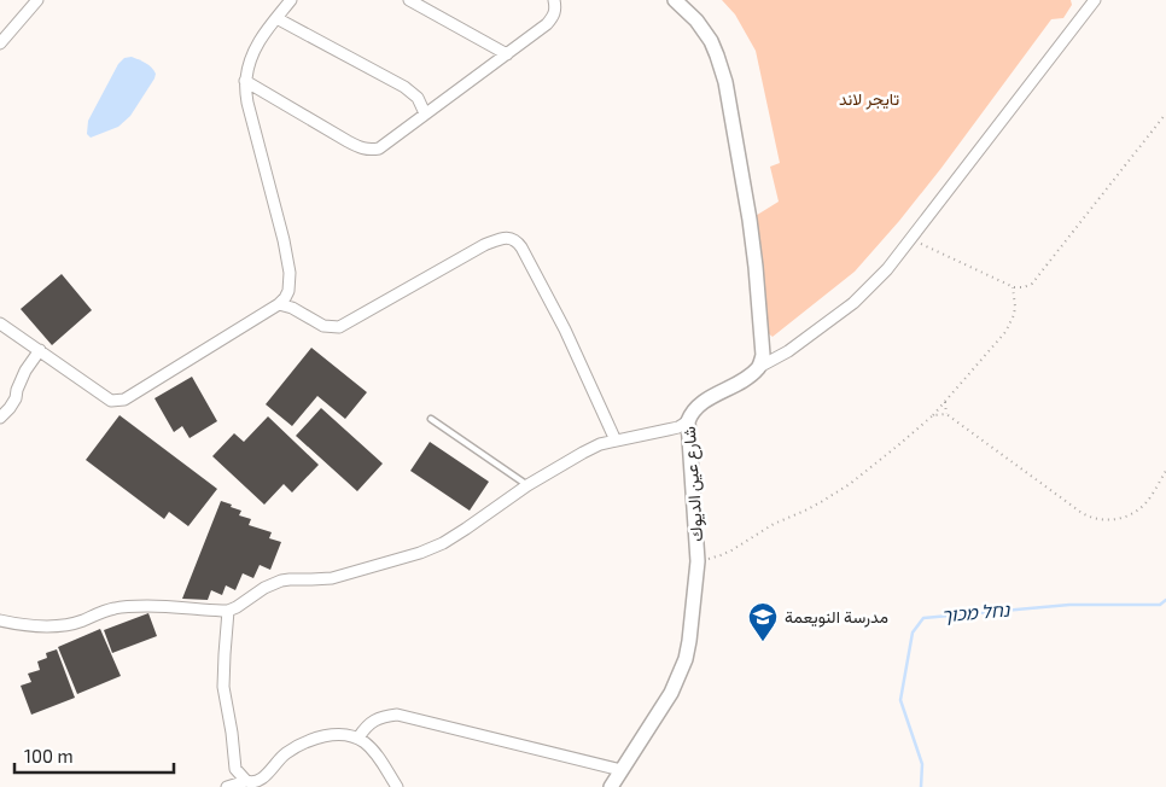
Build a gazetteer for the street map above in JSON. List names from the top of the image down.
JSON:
{
  "streets": {
    "street": ["شارع عين الديوك"]
  },
  "water": ["נחל מכוך"],
  "parks": ["تايجر لاند"],
  "places": {
    "school or university": ["مدرسة النويعمة"]
  },
  "scale_bar": "100 m"
}
